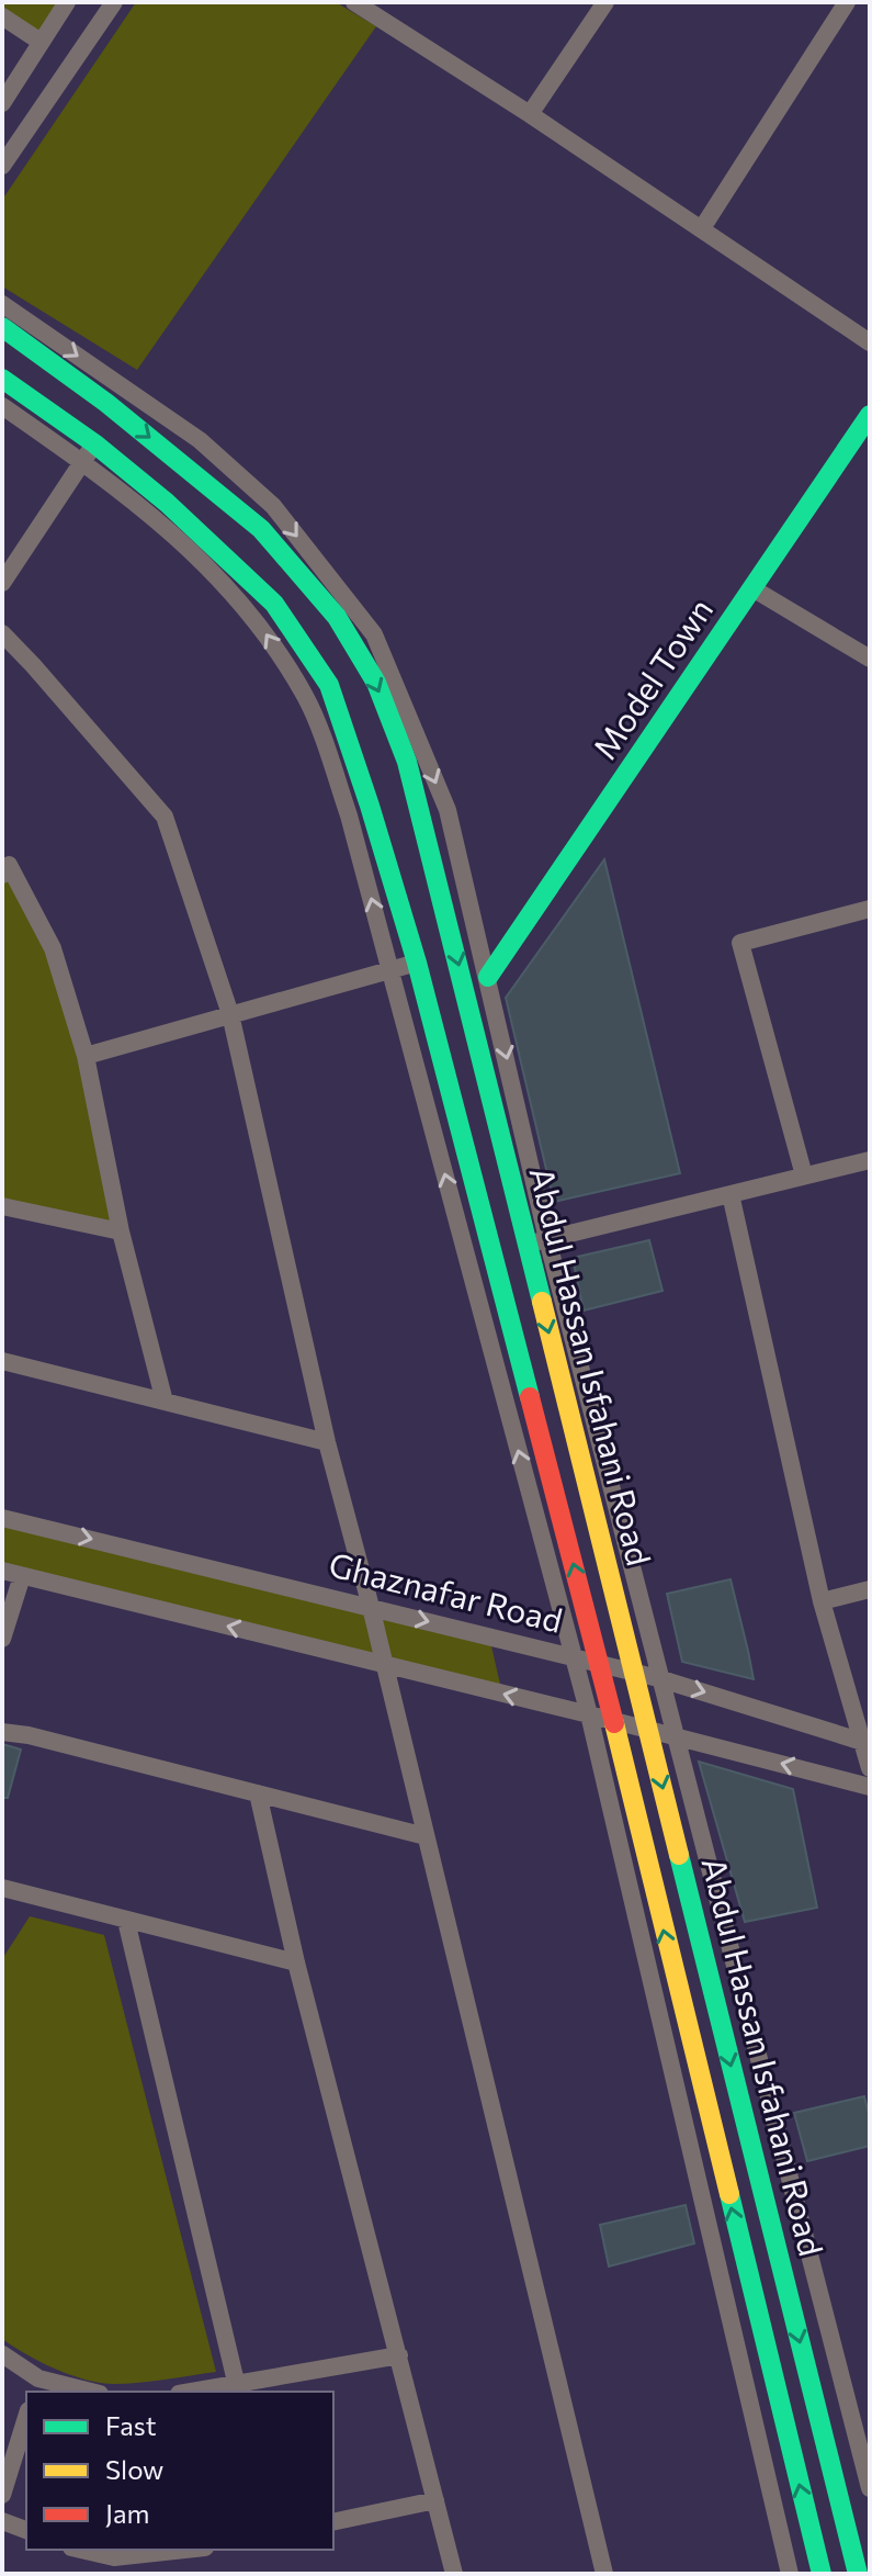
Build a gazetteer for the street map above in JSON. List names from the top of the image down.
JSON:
{
  "streets": {
    "main road": ["Model Town", "Abdul Hassan Isfahani Road"],
    "street": ["Ghaznafar Road"]
  },
  "crossings": [
    ["Abdul Hassan Isfahani Road", "Ghaznafar Road"]
  ],
  "legend": ["Fast", "Slow", "Jam"]
}
